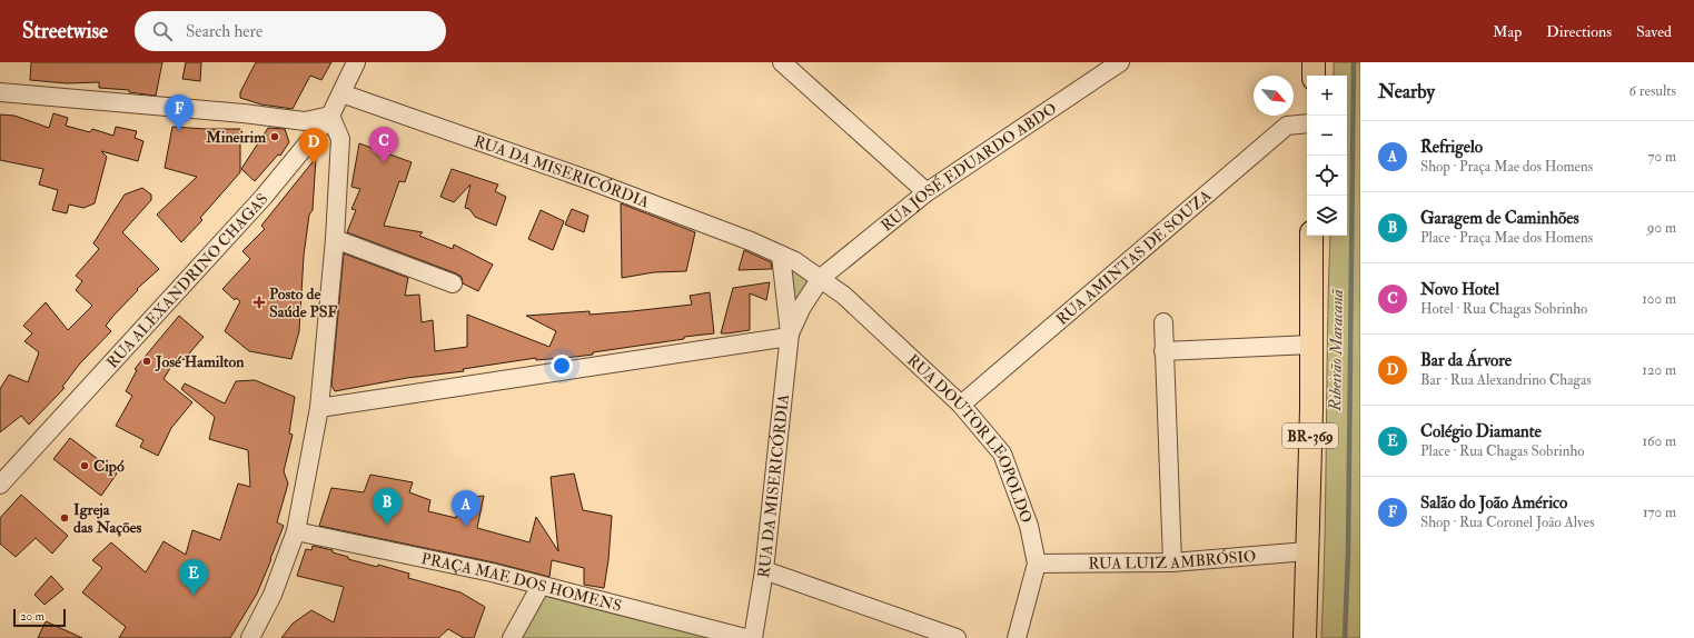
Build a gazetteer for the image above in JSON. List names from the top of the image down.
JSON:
{
  "streets": {
    "main road": ["BR-369"],
    "street": [
      "RUA JOSÉ EDUARDO ABDO",
      "RUA DA MISERICÓRDIA",
      "RUA AMINTAS DE SOUZA",
      "RUA ALEXANDRINO CHAGAS",
      "RUA DOUTOR LEOPOLDO",
      "RUA LUIZ AMBRÓSIO",
      "PRAÇA MAE DOS HOMENS"
    ]
  },
  "crossings": [
    ["RUA JOSÉ EDUARDO ABDO", "RUA DA MISERICÓRDIA"],
    ["RUA JOSÉ EDUARDO ABDO", "RUA DOUTOR LEOPOLDO"],
    ["RUA DA MISERICÓRDIA", "RUA ALEXANDRINO CHAGAS"],
    ["RUA DA MISERICÓRDIA", "RUA DOUTOR LEOPOLDO"],
    ["RUA AMINTAS DE SOUZA", "RUA DOUTOR LEOPOLDO"],
    ["BR-369", "RUA LUIZ AMBRÓSIO"],
    ["RUA DOUTOR LEOPOLDO", "RUA LUIZ AMBRÓSIO"]
  ],
  "water": ["Ribeirão Maracanã"],
  "places": {
    "other": [
      "Mineirim",
      "José Hamilton",
      "Cipó",
      "Igreja das Nações"
    ],
    "health": ["Posto de Saúde PSF"]
  },
  "scale_bar": "20 m",
  "north": "bottom right",
  "page": {
    "header": "Streetwise",
    "search": "Search here",
    "nav": ["Map", "Directions", "Saved"],
    "heading": ["Nearby", "6 results"],
    "map_buttons": ["+", "−"],
    "pins": [
      "F",
      "C",
      "D",
      "B",
      "A",
      "E"
    ],
    "list": [
      {
        "mark": "A",
        "name": "Refrigelo",
        "note": "Shop · Praça Mae dos Homens",
        "value": "70 m"
      },
      {
        "mark": "B",
        "name": "Garagem de Caminhões",
        "note": "Place · Praça Mae dos Homens",
        "value": "90 m"
      },
      {
        "mark": "C",
        "name": "Novo Hotel",
        "note": "Hotel · Rua Chagas Sobrinho",
        "value": "100 m"
      },
      {
        "mark": "D",
        "name": "Bar da Árvore",
        "note": "Bar · Rua Alexandrino Chagas",
        "value": "120 m"
      },
      {
        "mark": "E",
        "name": "Colégio Diamante",
        "note": "Place · Rua Chagas Sobrinho",
        "value": "160 m"
      },
      {
        "mark": "F",
        "name": "Salão do João Américo",
        "note": "Shop · Rua Coronel João Alves",
        "value": "170 m"
      }
    ],
    "scale": "20 m"
  }
}
